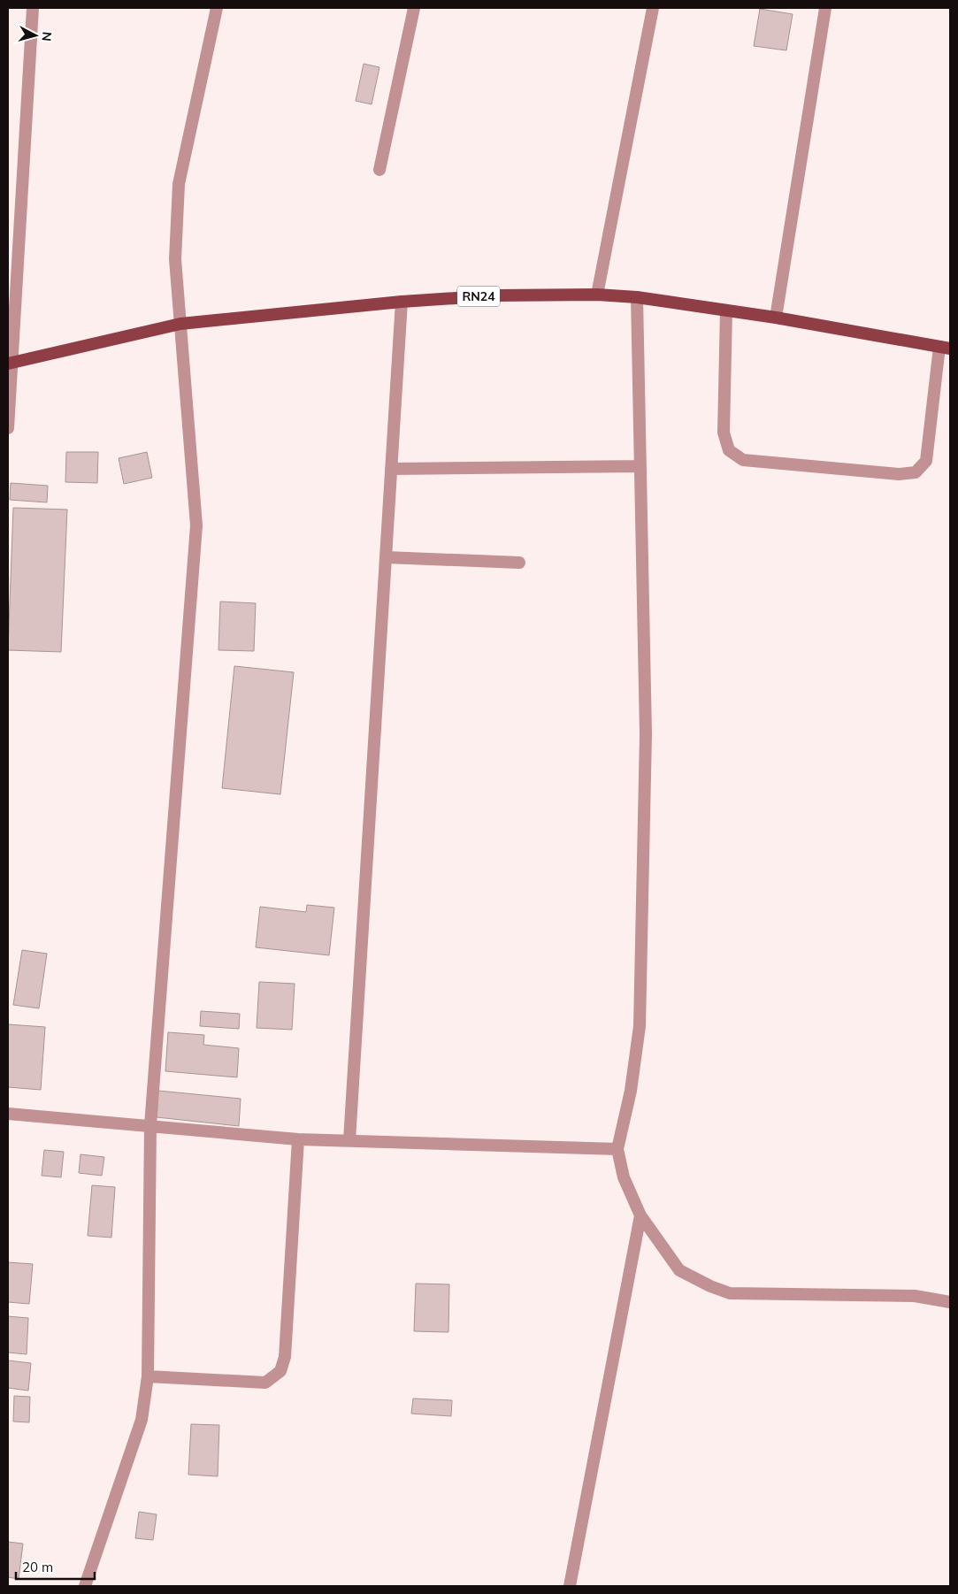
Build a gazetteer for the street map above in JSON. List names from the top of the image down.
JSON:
{
  "streets": {
    "main road": ["RN24"]
  },
  "scale_bar": "20 m",
  "north": "right"
}
